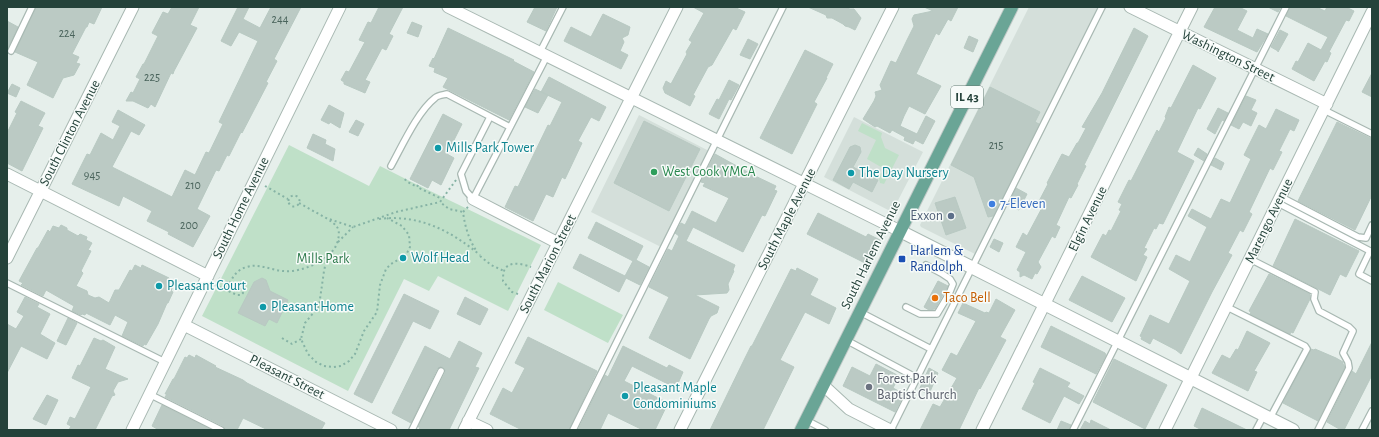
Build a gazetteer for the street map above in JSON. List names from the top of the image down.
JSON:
{
  "streets": {
    "main road": ["IL 43", "South Harlem Avenue"],
    "street": [
      "Washington Street",
      "South Clinton Avenue",
      "South Home Avenue",
      "South Maple Avenue",
      "Elgin Avenue",
      "Marengo Avenue",
      "South Marion Street",
      "Pleasant Street"
    ]
  },
  "crossings": [
    ["Washington Street", "Elgin Avenue"],
    ["Washington Street", "Marengo Avenue"],
    ["South Home Avenue", "Pleasant Street"]
  ],
  "parks": ["Mills Park"],
  "places": {
    "other": [
      "Mills Park Tower",
      "West Cook YMCA",
      "The Day Nursery",
      "7-Eleven",
      "Exxon",
      "Wolf Head",
      "Pleasant Court",
      "Taco Bell",
      "Pleasant Home",
      "Forest Park Baptist Church",
      "Pleasant Maple Condominiums"
    ],
    "transit": ["Harlem & Randolph"]
  },
  "house_numbers": [
    "244",
    "224",
    "225",
    "215",
    "945",
    "210",
    "200"
  ]
}
